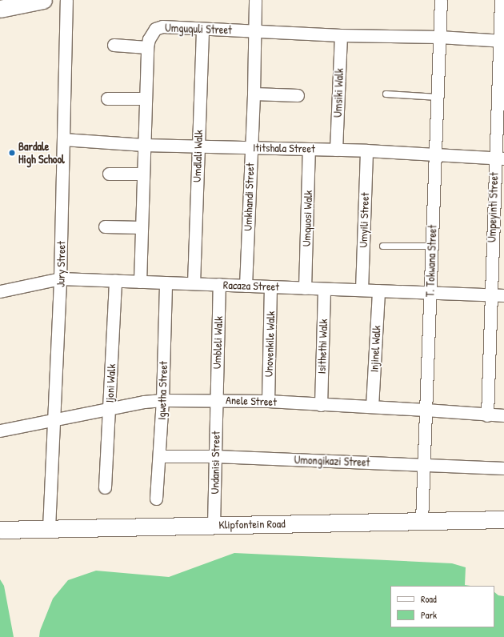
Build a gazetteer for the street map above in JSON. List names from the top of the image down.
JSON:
{
  "streets": {
    "street": [
      "Umguquli Street",
      "Umsiki Walk",
      "Ititshala Street",
      "Umdlali Walk",
      "Umkhandi Street",
      "Umpeyinti Street",
      "Umquosi Walk",
      "Umyili Street",
      "T. Tokwana Street",
      "Jury Street",
      "Racaza Street",
      "Umbleli Walk",
      "Unovenkile Walk",
      "Isithethi Walk",
      "Injinel Walk",
      "Ijoni Walk",
      "Igwetha Street",
      "Anele Street",
      "Umongikazi Street",
      "Undanisi Street",
      "Klipfontein Road"
    ]
  },
  "crossings": [
    ["Umguquli Street", "Umsiki Walk"],
    ["Umguquli Street", "Ititshala Street"],
    ["Umguquli Street", "Umdlali Walk"],
    ["Umguquli Street", "Umkhandi Street"],
    ["Umguquli Street", "Umpeyinti Street"],
    ["Umguquli Street", "T. Tokwana Street"],
    ["Umguquli Street", "Racaza Street"],
    ["Umsiki Walk", "Ititshala Street"],
    ["Ititshala Street", "Umdlali Walk"],
    ["Ititshala Street", "Umkhandi Street"],
    ["Ititshala Street", "Umpeyinti Street"],
    ["Ititshala Street", "Umquosi Walk"],
    ["Ititshala Street", "Umyili Street"],
    ["Ititshala Street", "T. Tokwana Street"],
    ["Ititshala Street", "Jury Street"],
    ["Umdlali Walk", "Racaza Street"],
    ["Umkhandi Street", "Racaza Street"],
    ["Umpeyinti Street", "Racaza Street"],
    ["Umpeyinti Street", "Anele Street"],
    ["Umquosi Walk", "Racaza Street"],
    ["Umyili Street", "Racaza Street"],
    ["T. Tokwana Street", "Racaza Street"],
    ["T. Tokwana Street", "Anele Street"],
    ["T. Tokwana Street", "Umongikazi Street"],
    ["T. Tokwana Street", "Klipfontein Road"],
    ["Jury Street", "Racaza Street"],
    ["Jury Street", "Anele Street"],
    ["Jury Street", "Klipfontein Road"],
    ["Racaza Street", "Umbleli Walk"],
    ["Racaza Street", "Unovenkile Walk"],
    ["Racaza Street", "Isithethi Walk"],
    ["Racaza Street", "Injinel Walk"],
    ["Racaza Street", "Ijoni Walk"],
    ["Racaza Street", "Igwetha Street"],
    ["Umbleli Walk", "Anele Street"],
    ["Umbleli Walk", "Undanisi Street"],
    ["Unovenkile Walk", "Anele Street"],
    ["Isithethi Walk", "Anele Street"],
    ["Injinel Walk", "Anele Street"],
    ["Ijoni Walk", "Anele Street"],
    ["Igwetha Street", "Anele Street"],
    ["Igwetha Street", "Umongikazi Street"],
    ["Anele Street", "Undanisi Street"],
    ["Umongikazi Street", "Undanisi Street"],
    ["Undanisi Street", "Klipfontein Road"]
  ],
  "places": ["Bardale High School"],
  "legend": ["Road", "Park"]
}
